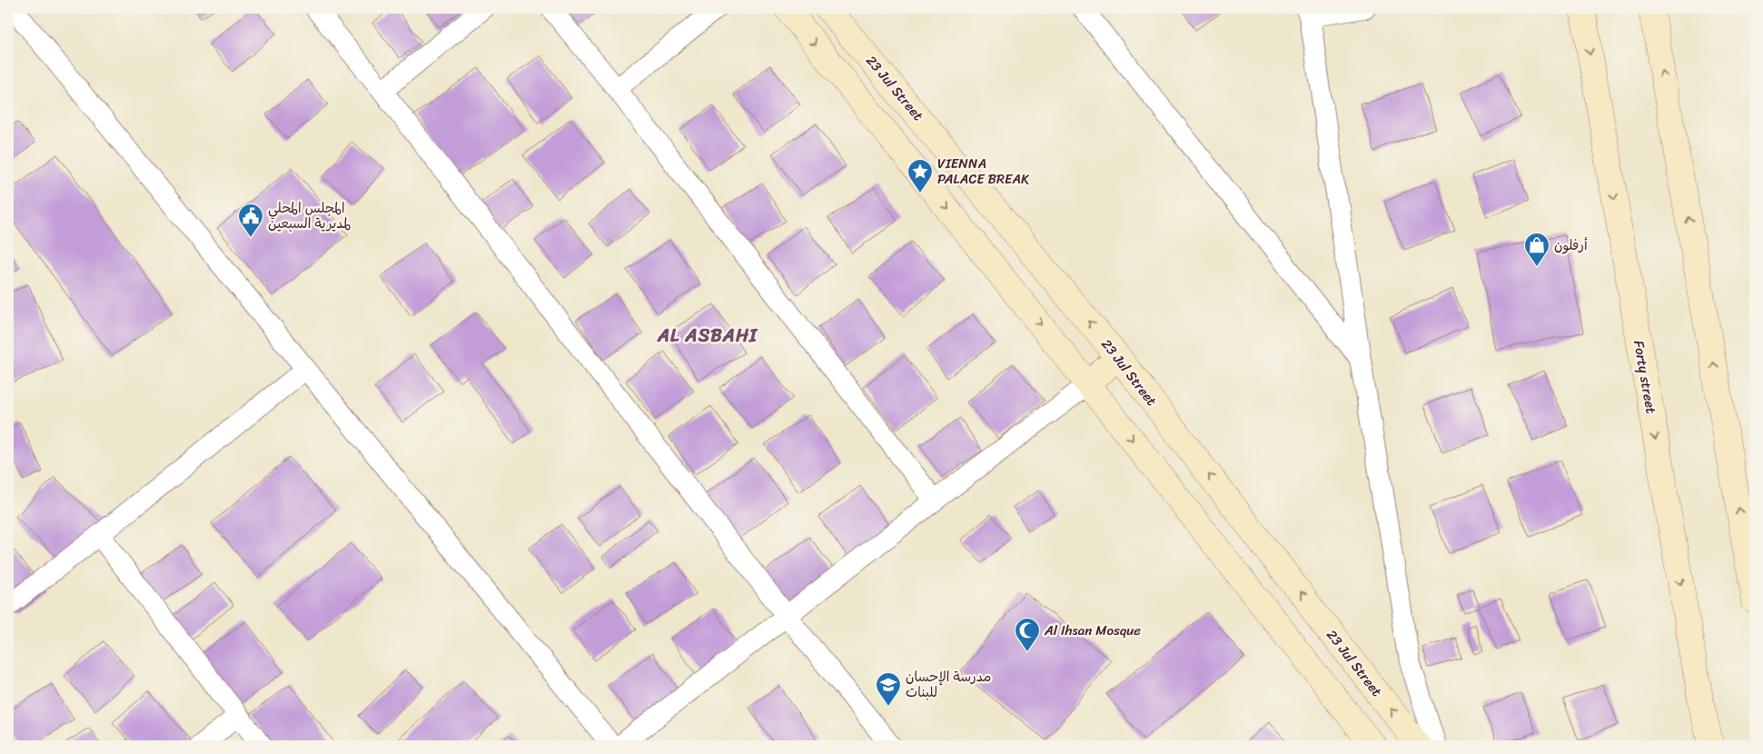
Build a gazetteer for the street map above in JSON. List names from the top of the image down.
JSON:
{
  "streets": {
    "street": ["23 Jul Street", "Forty street"]
  },
  "districts": ["AL ASBAHI"],
  "places": {
    "place": ["VIENNA PALACE BREAK"],
    "public building": ["المجلس المحلي لمديرية السبعين"],
    "shop": ["أرفلون"],
    "mosque": ["Al Ihsan Mosque"],
    "school or university": ["مدرسة الإحسان للبنات"]
  }
}
